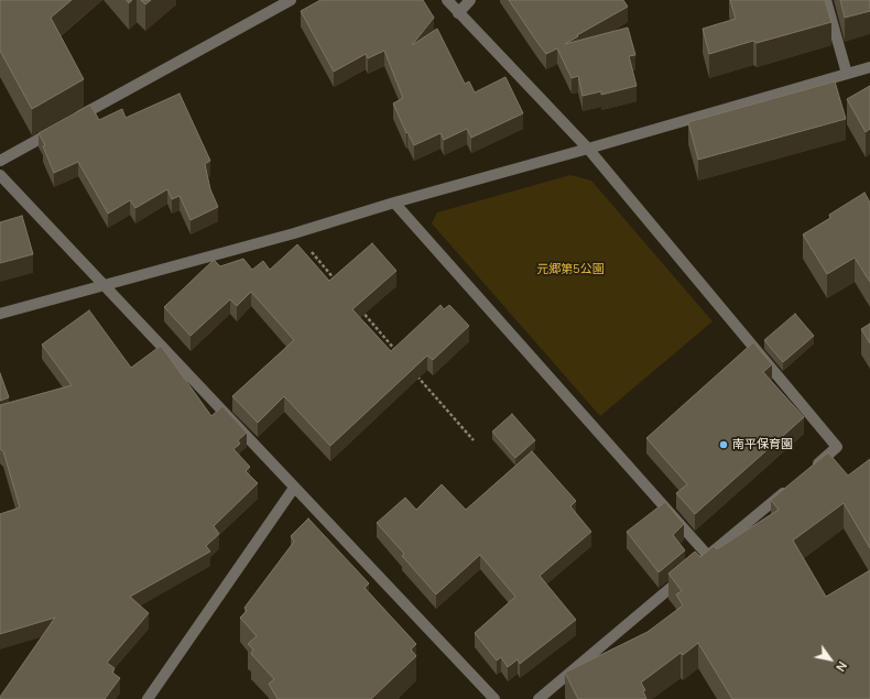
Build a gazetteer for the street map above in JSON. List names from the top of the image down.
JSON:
{
  "parks": ["元郷第5公園"],
  "places": ["南平保育園"],
  "north": "bottom right"
}
